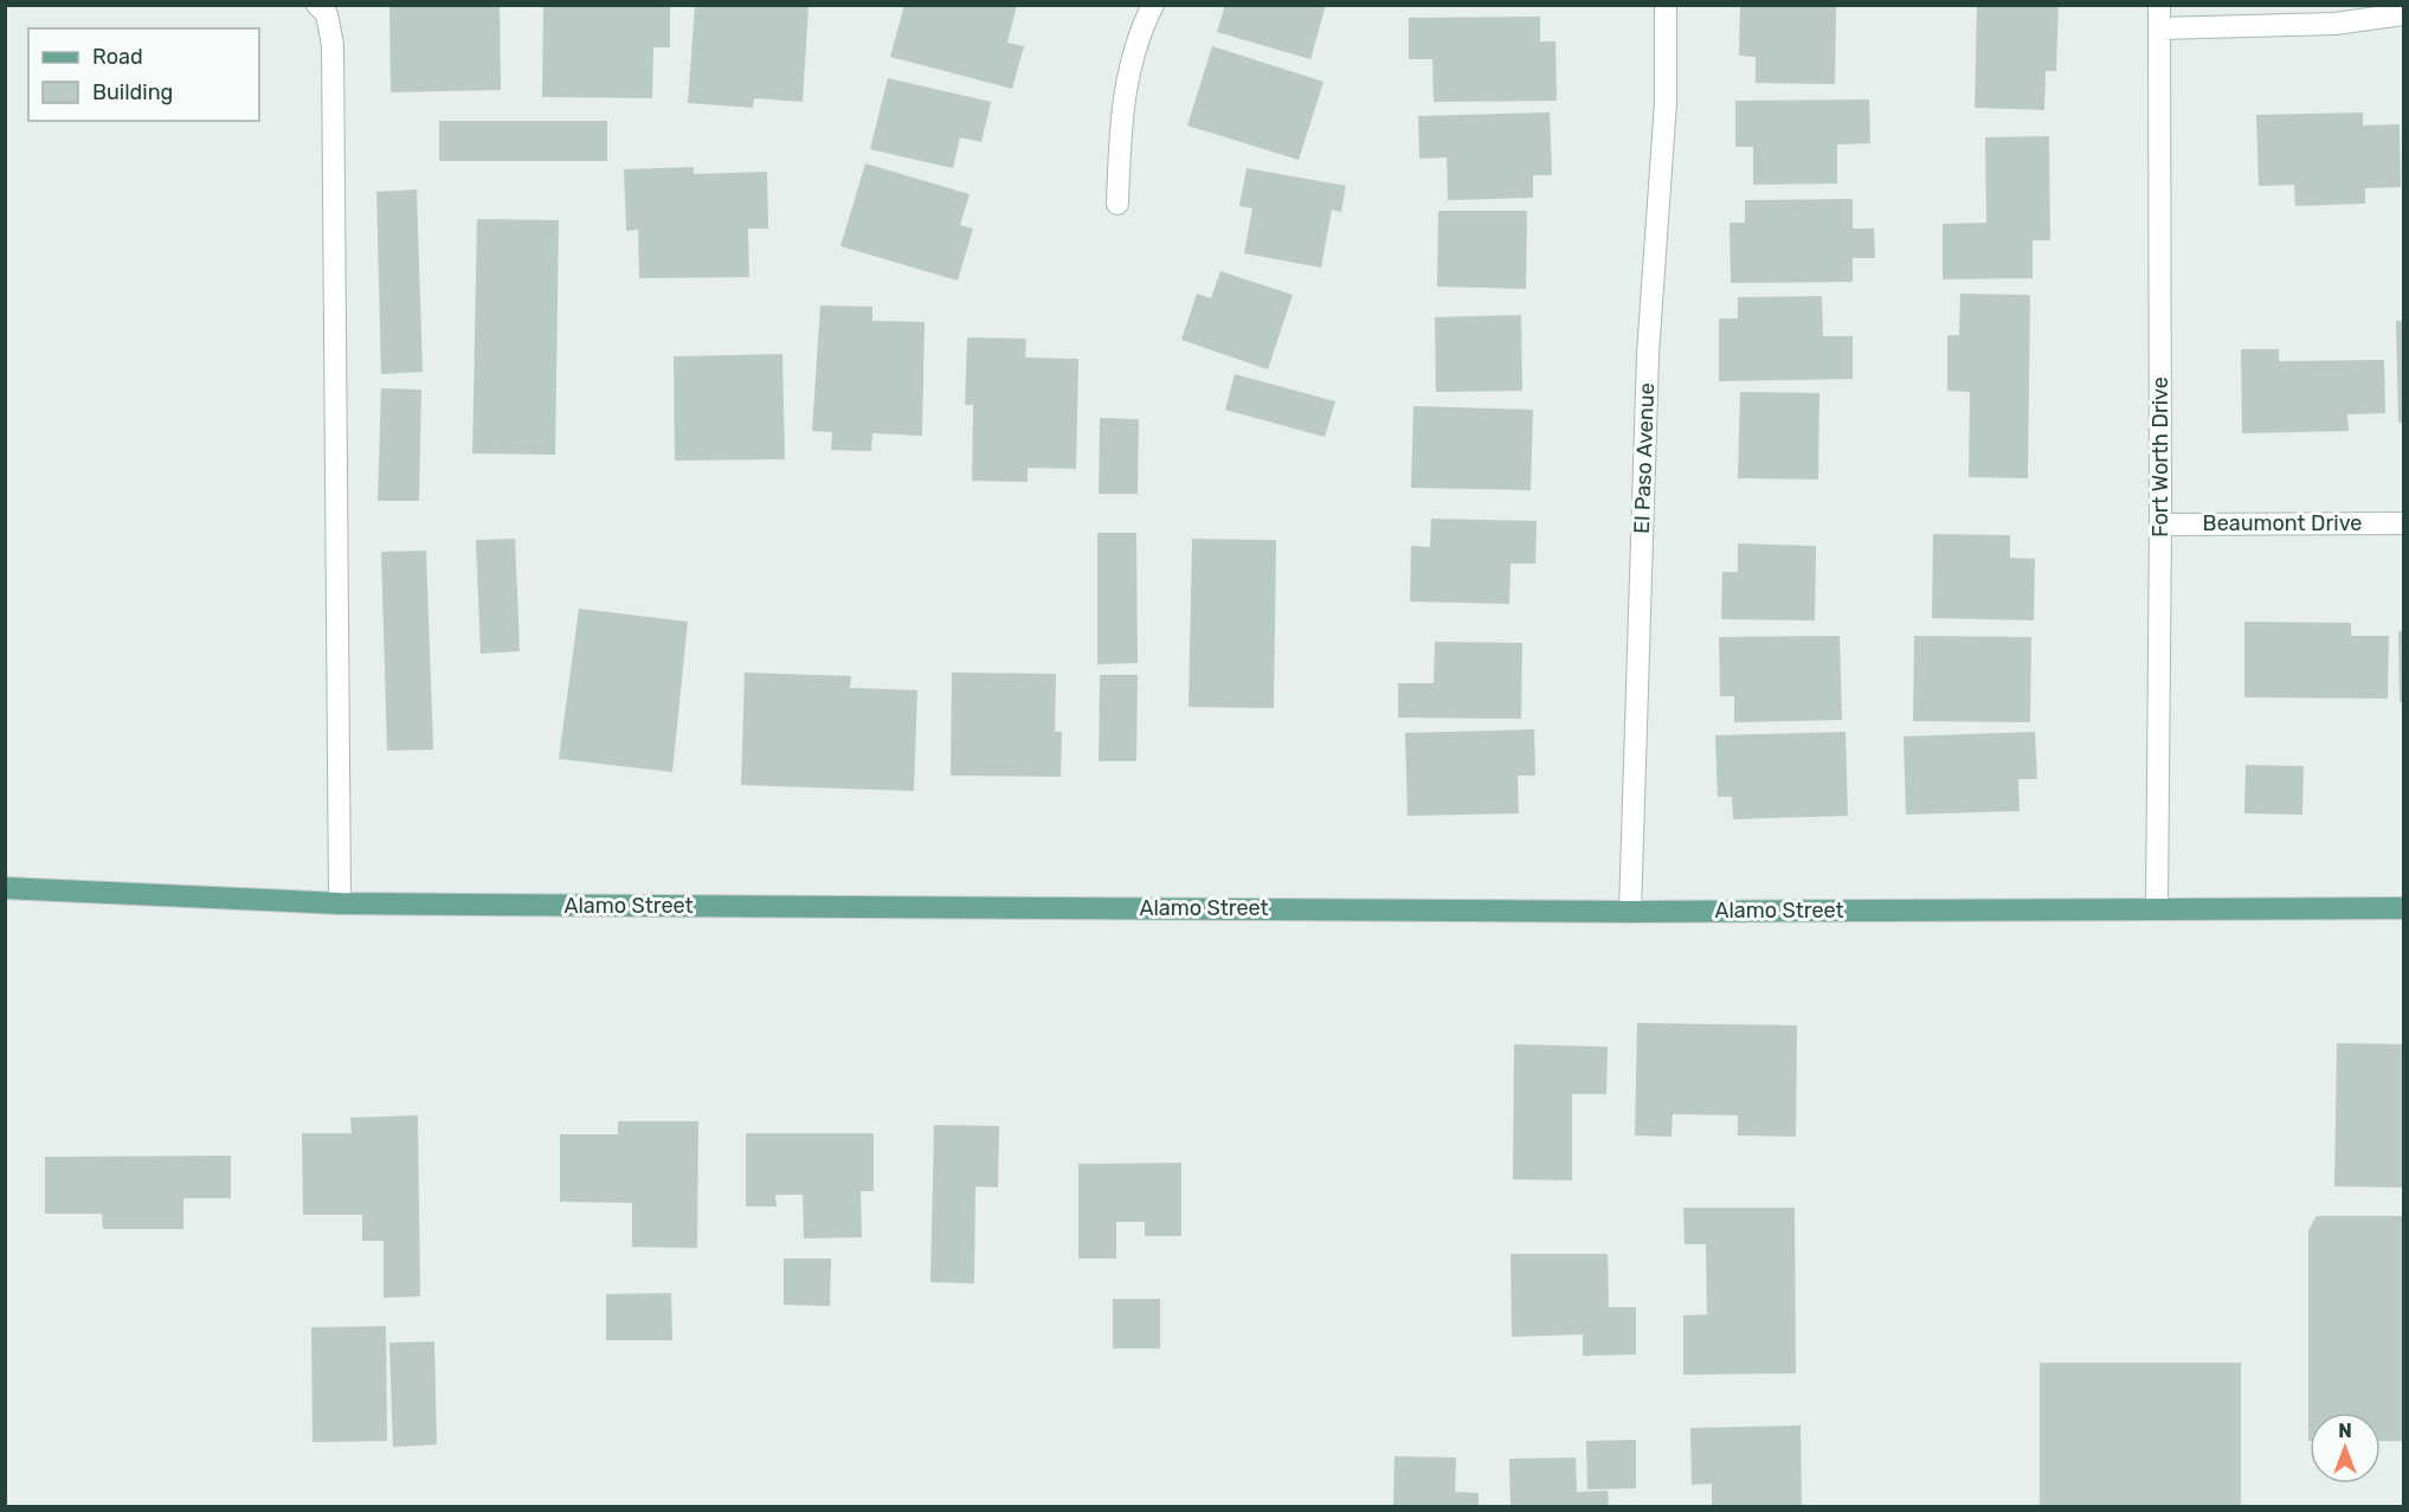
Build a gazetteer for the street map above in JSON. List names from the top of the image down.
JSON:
{
  "streets": {
    "main road": ["Alamo Street"],
    "street": ["Fort Worth Drive", "El Paso Avenue", "Beaumont Drive"]
  },
  "crossings": [
    ["Fort Worth Drive", "Beaumont Drive"],
    ["Fort Worth Drive", "Alamo Street"],
    ["El Paso Avenue", "Alamo Street"]
  ],
  "legend": ["Road", "Building"],
  "north": "top"
}
